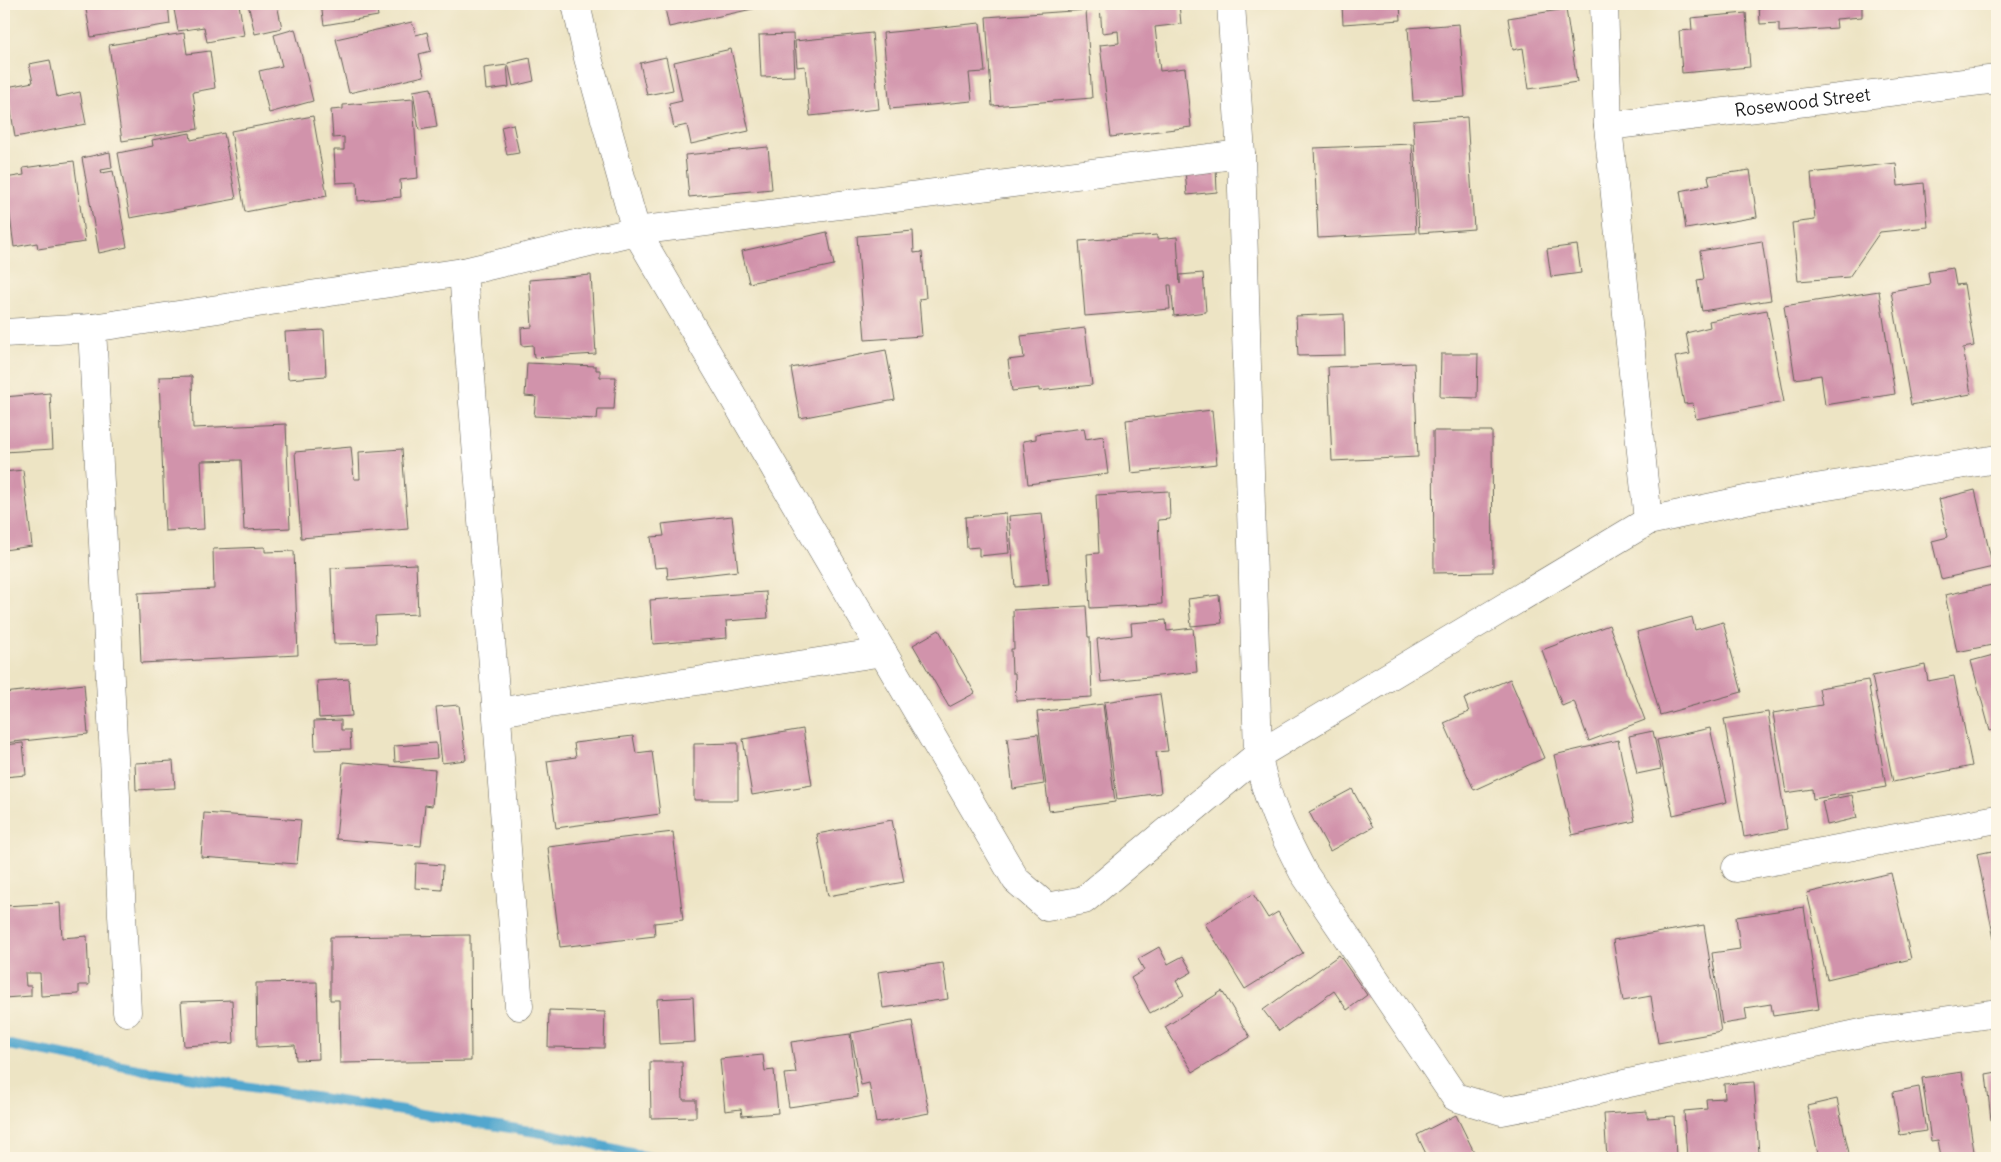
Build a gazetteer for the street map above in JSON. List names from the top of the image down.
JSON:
{
  "streets": {
    "street": ["Rosewood Street"]
  }
}
